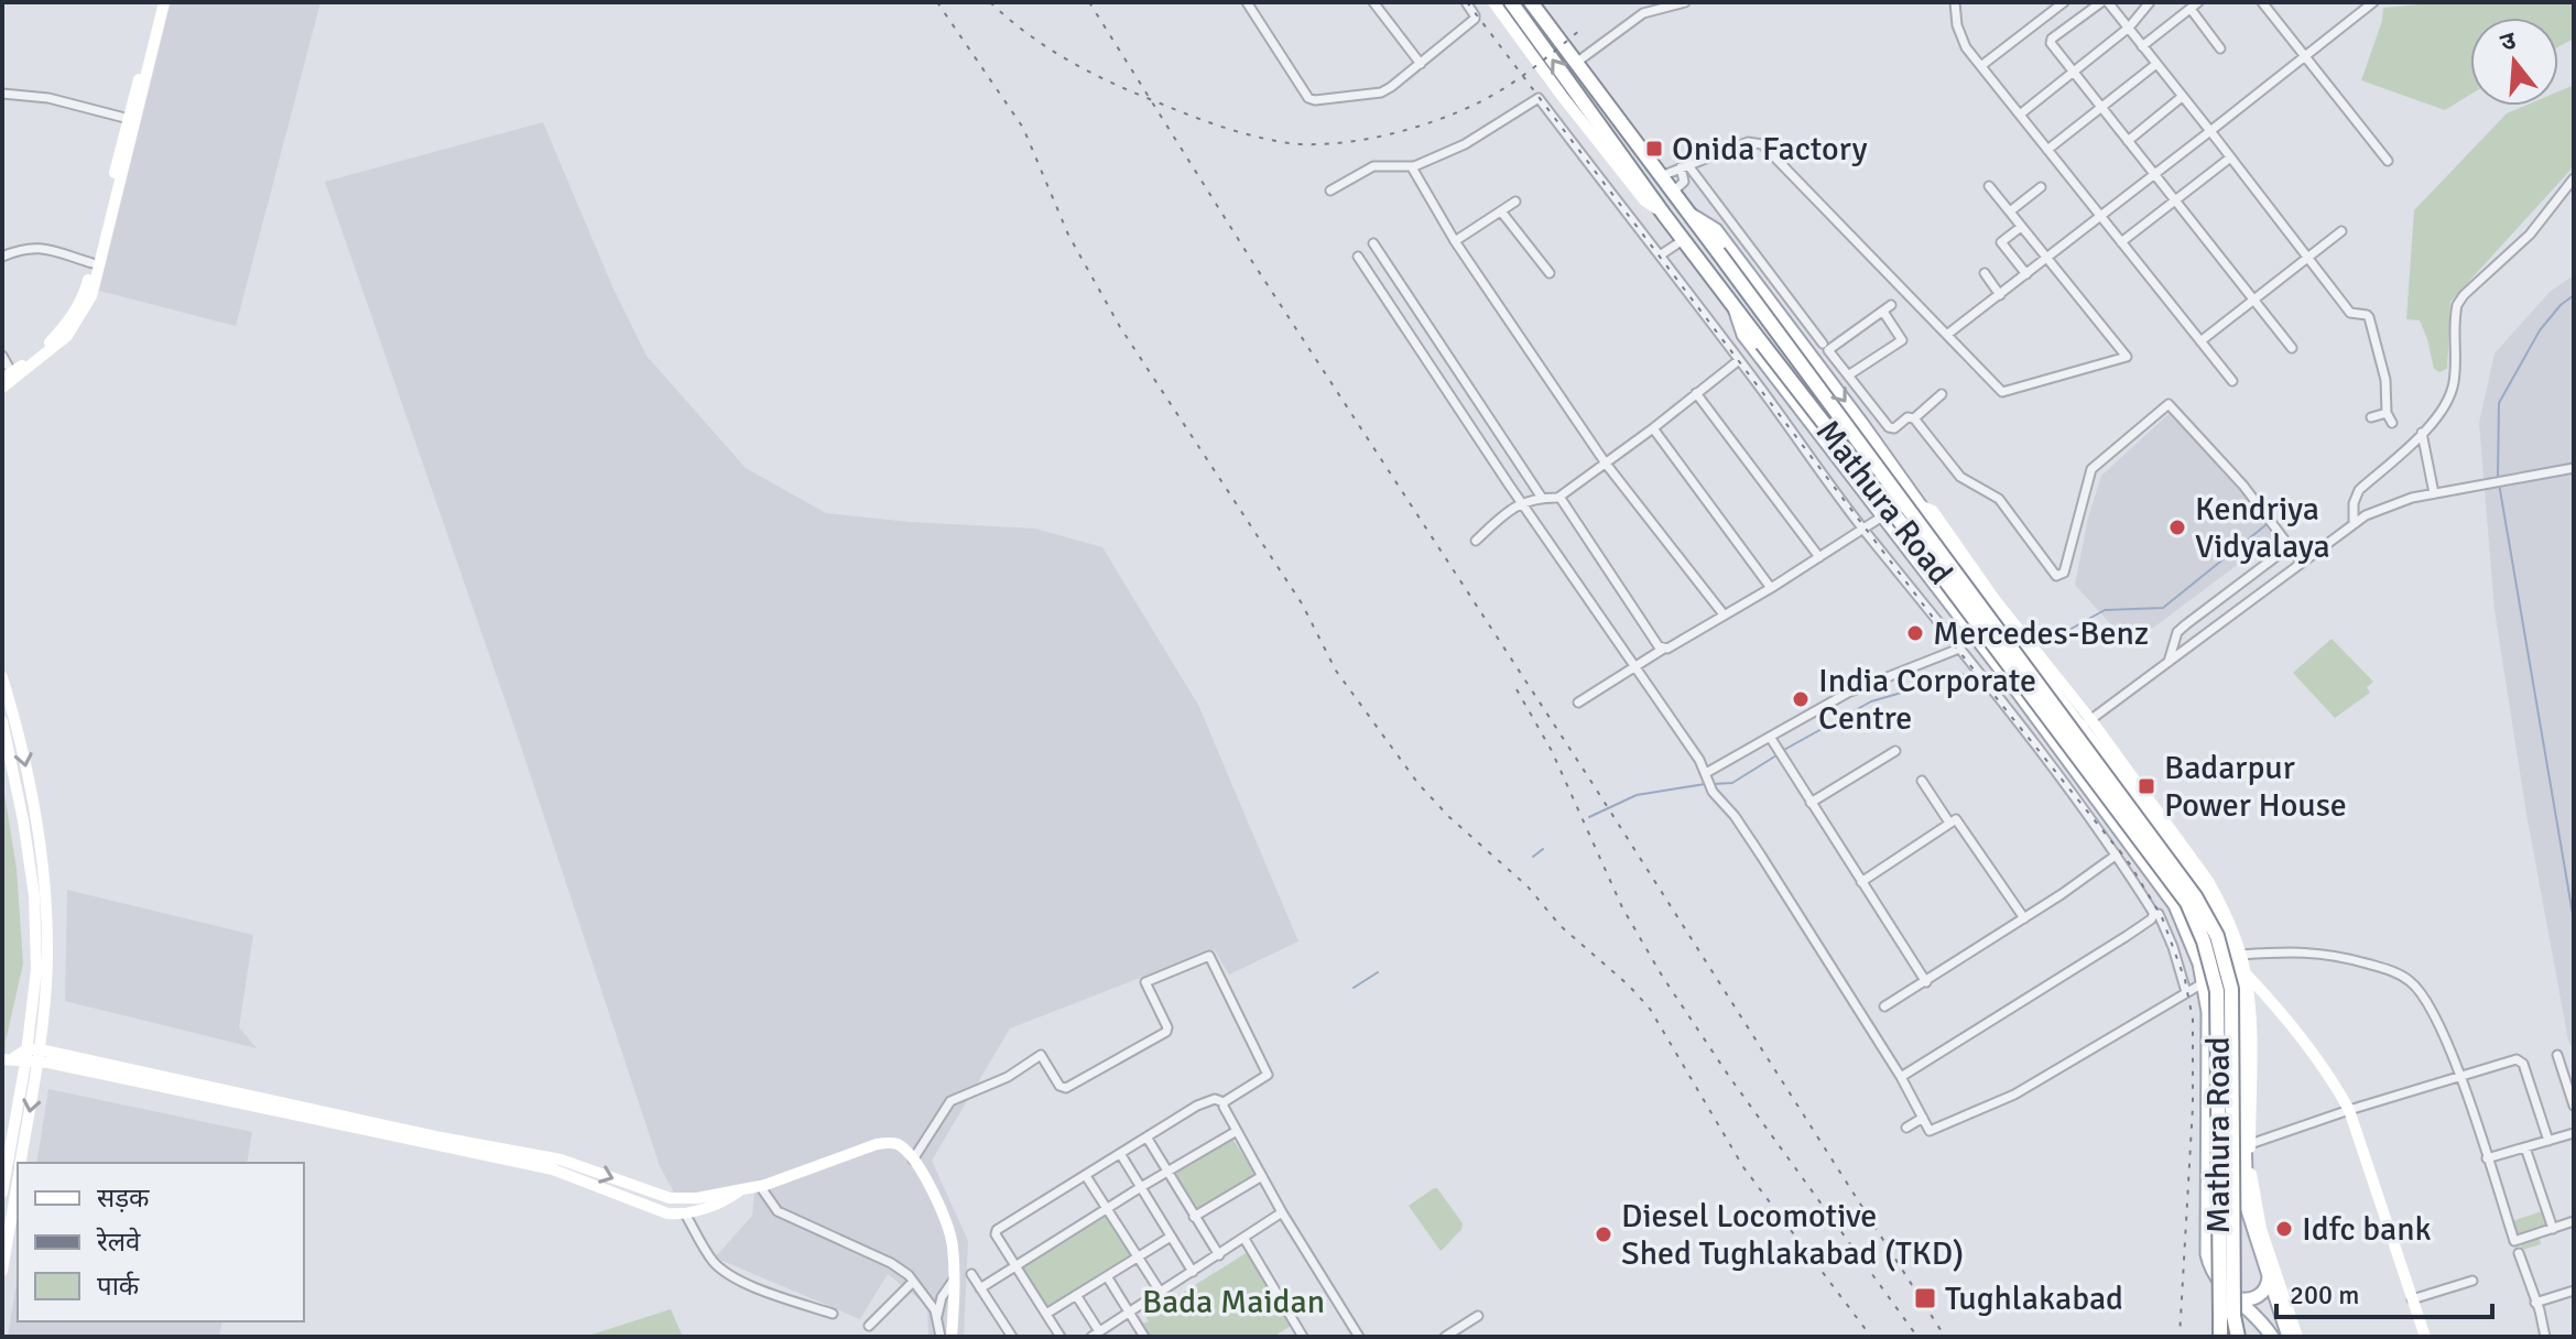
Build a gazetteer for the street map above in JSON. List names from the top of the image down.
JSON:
{
  "streets": {
    "highway": ["Mathura Road"]
  },
  "parks": ["Bada Maidan"],
  "places": {
    "transit": ["Onida Factory", "Badarpur Power House", "Tughlakabad"],
    "other": [
      "Kendriya Vidyalaya",
      "Mercedes-Benz",
      "India Corporate Centre",
      "Idfc bank",
      "Diesel Locomotive Shed Tughlakabad (TKD)"
    ]
  },
  "legend": ["सड़क", "रेलवे", "पार्क"],
  "scale_bar": "200 m",
  "north": "top"
}
